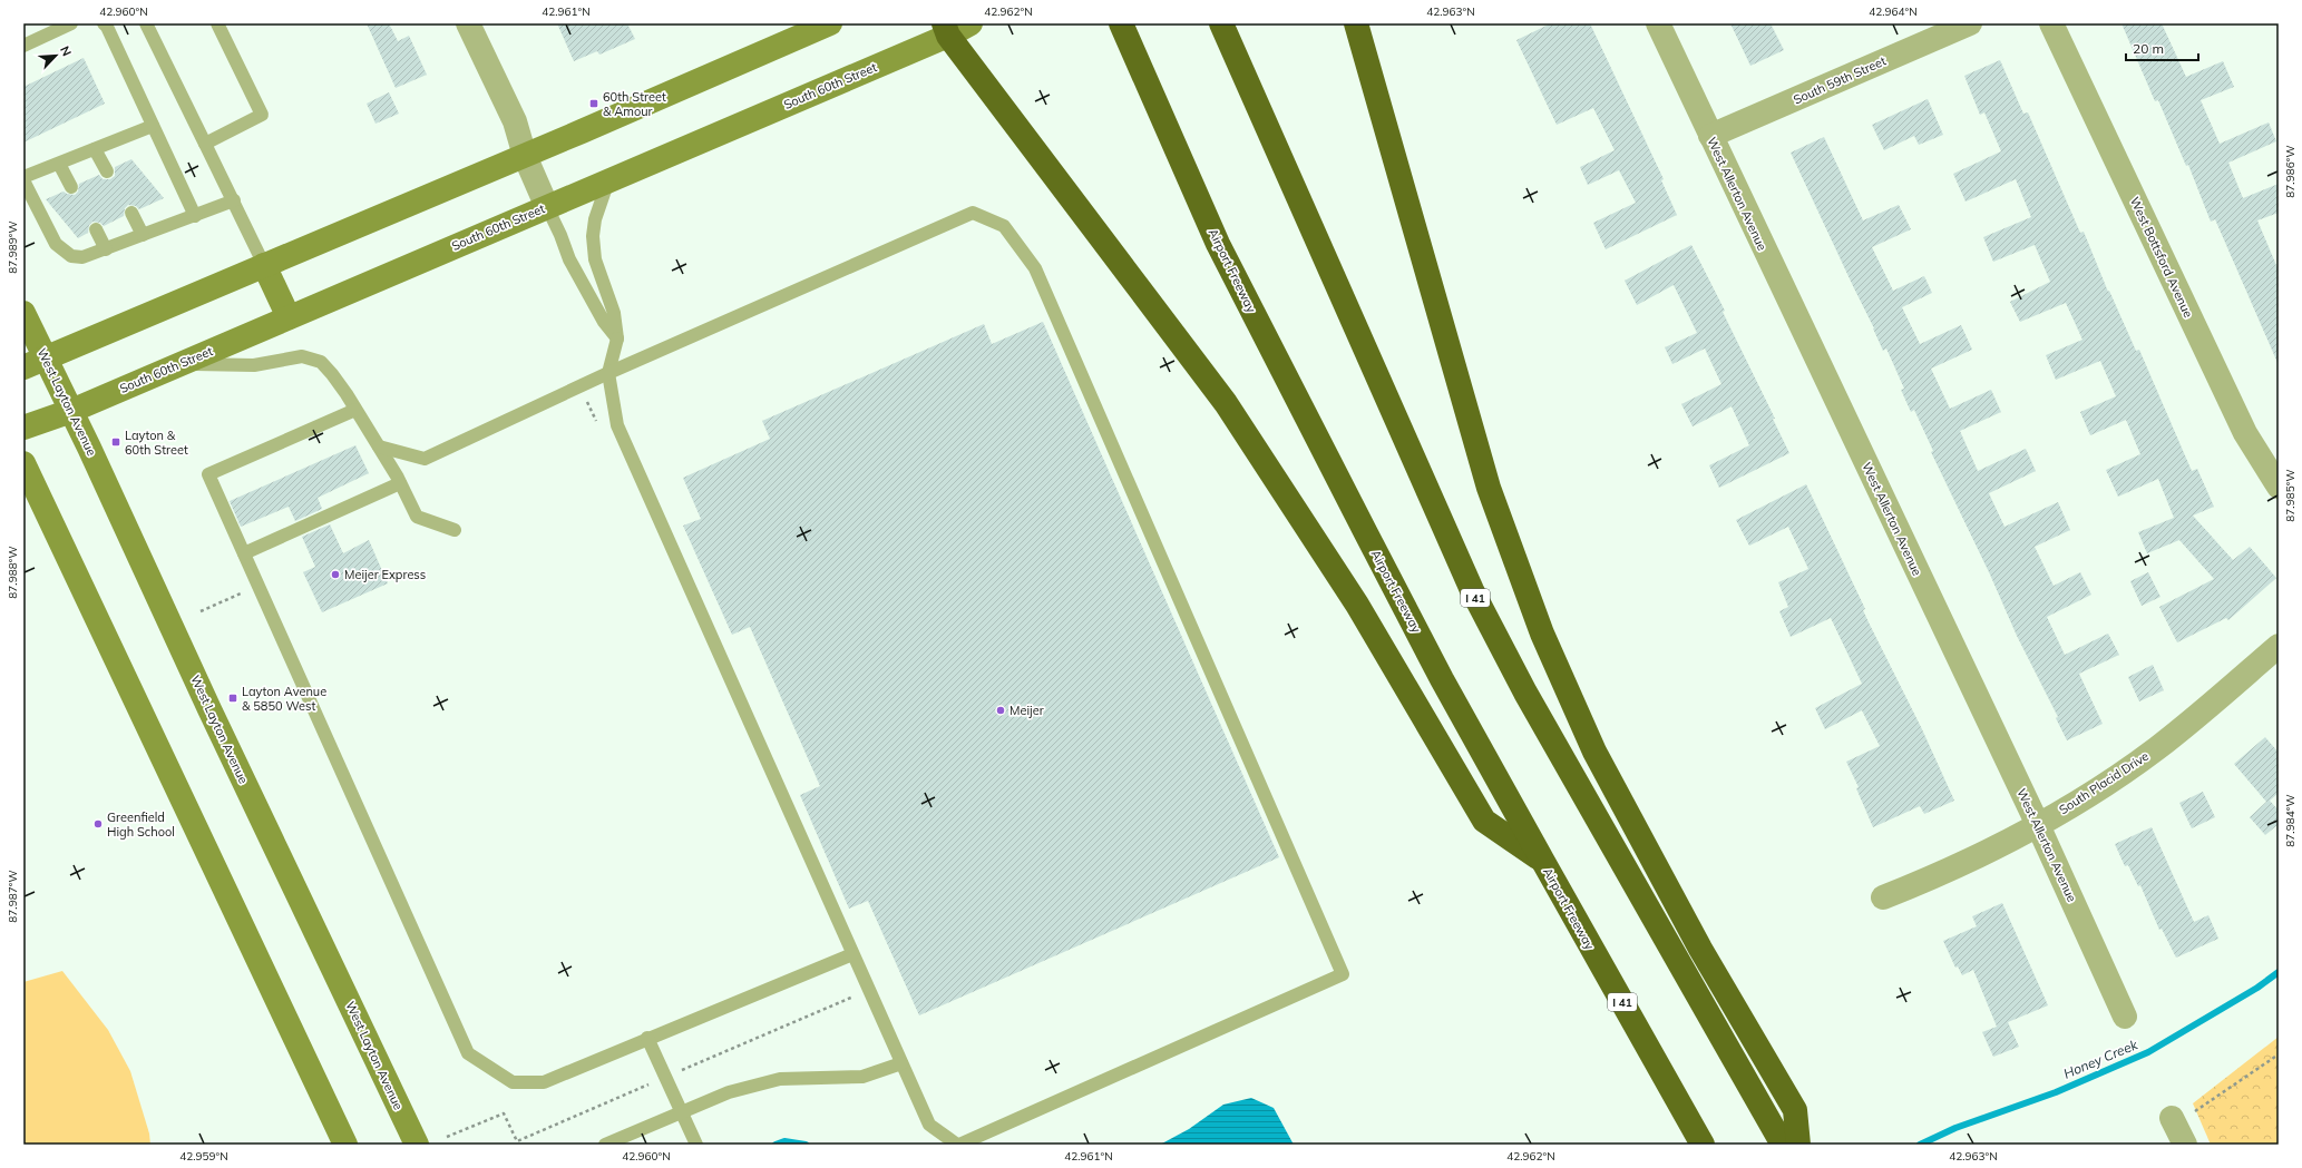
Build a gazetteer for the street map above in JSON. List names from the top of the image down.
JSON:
{
  "streets": {
    "highway": ["Airport Freeway", "I 41"],
    "main road": ["South 60th Street", "West Layton Avenue"],
    "street": [
      "South 59th Street",
      "West Allerton Avenue",
      "West Bottsford Avenue",
      "South Placid Drive"
    ]
  },
  "crossings": [
    ["South 59th Street", "West Allerton Avenue"],
    ["South 60th Street", "West Layton Avenue"],
    ["West Allerton Avenue", "South Placid Drive"]
  ],
  "water": ["Honey Creek"],
  "places": {
    "transit": ["60th Street & Amour", "Layton & 60th Street", "Layton Avenue & 5850 West"],
    "other": ["Meijer Express", "Meijer", "Greenfield High School"]
  },
  "scale_bar": "20 m",
  "north": "top right",
  "coordinates": [
    "42.960°N",
    "42.961°N",
    "42.962°N",
    "42.963°N",
    "42.964°N",
    "87.986°W",
    "87.989°W",
    "87.985°W",
    "87.988°W",
    "87.984°W",
    "87.987°W",
    "42.959°N"
  ]
}
